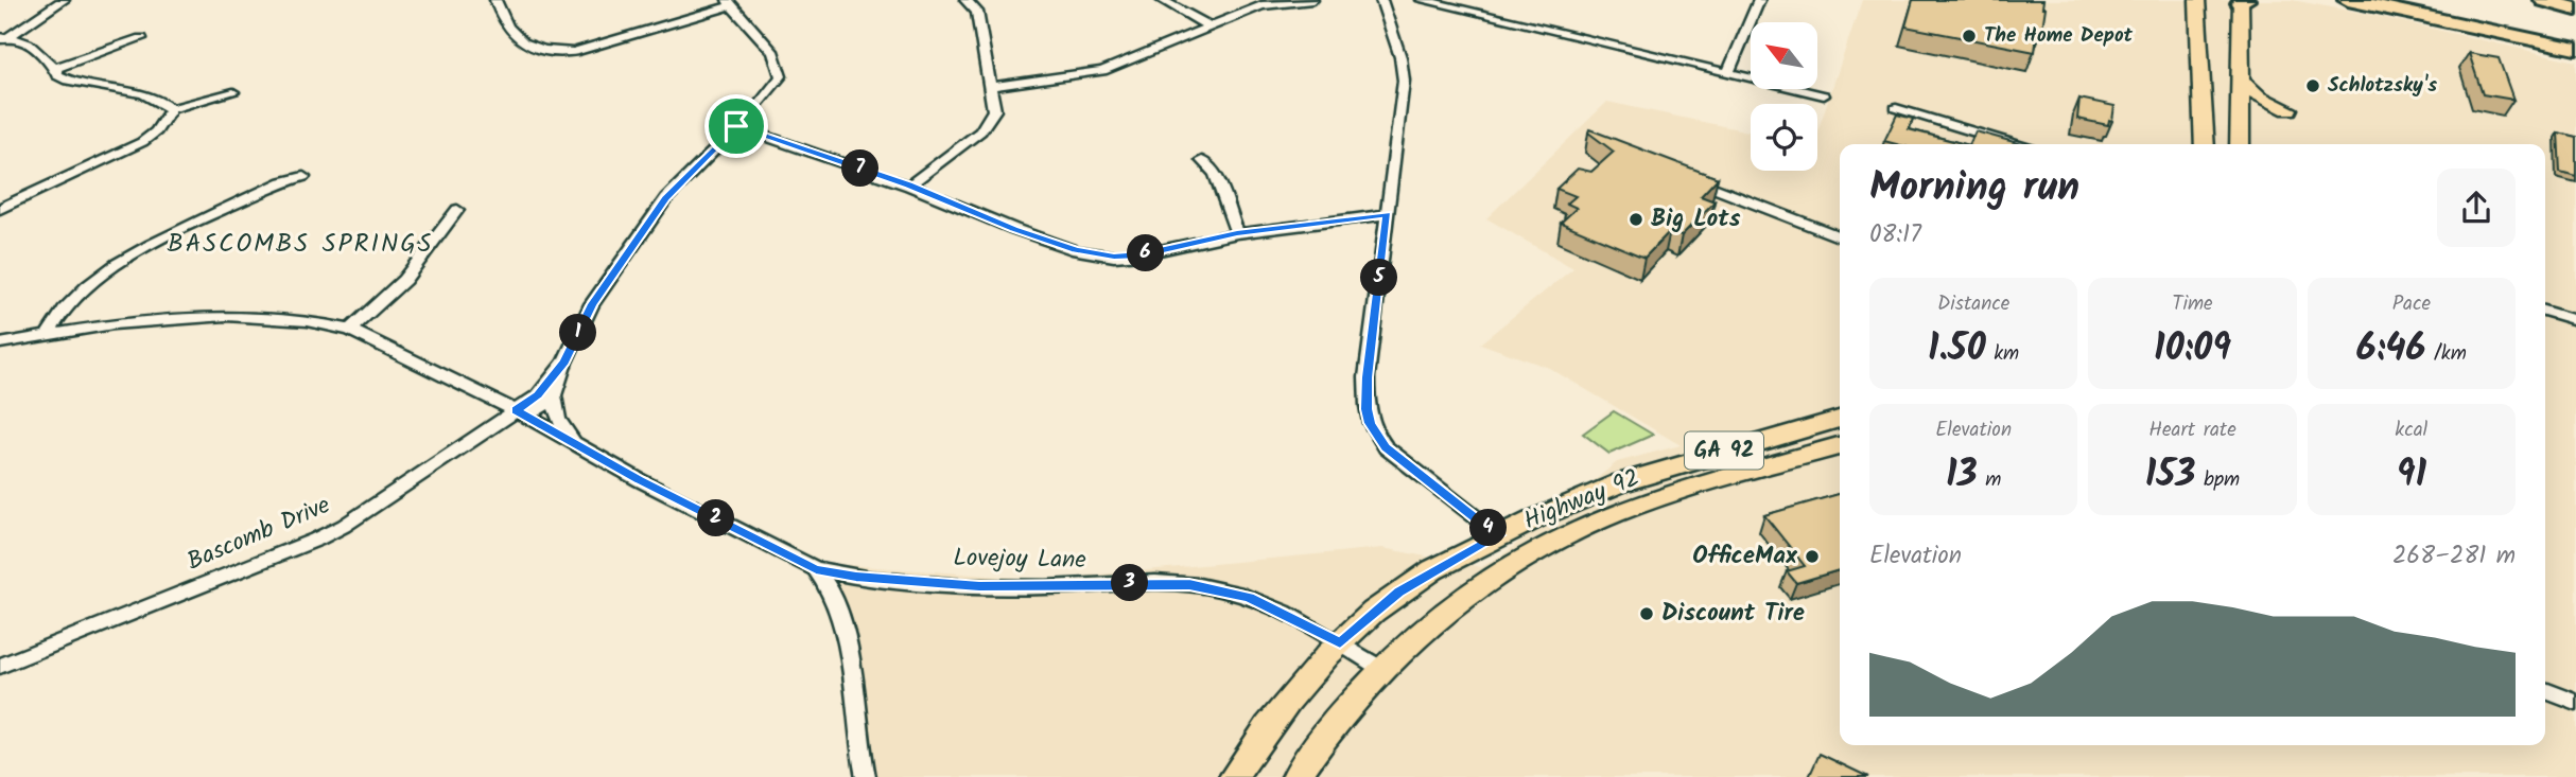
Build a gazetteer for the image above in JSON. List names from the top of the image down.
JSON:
{
  "streets": {
    "main road": ["GA 92", "Highway 92"],
    "street": ["Bascomb Drive", "Lovejoy Lane"]
  },
  "crossings": [
    ["Highway 92", "Lovejoy Lane"],
    ["Bascomb Drive", "Lovejoy Lane"]
  ],
  "districts": ["BASCOMBS SPRINGS"],
  "places": [
    "The Home Depot",
    "Schlotzsky's",
    "Big Lots",
    "OfficeMax",
    "Discount Tire"
  ],
  "north": "top left",
  "page": {
    "heading": ["Morning run", "08:17"],
    "pins": [
      "7",
      "6",
      "5",
      "1",
      "2",
      "4",
      "3"
    ],
    "stats": [
      ["Distance", "1.50 km"],
      ["Time", "10:09"],
      ["Pace", "6:46 /km"],
      ["Elevation", "13 m"],
      ["Heart rate", "153 bpm"],
      ["kcal", "91"]
    ],
    "chart": ["Elevation", "268–281 m"]
  }
}
